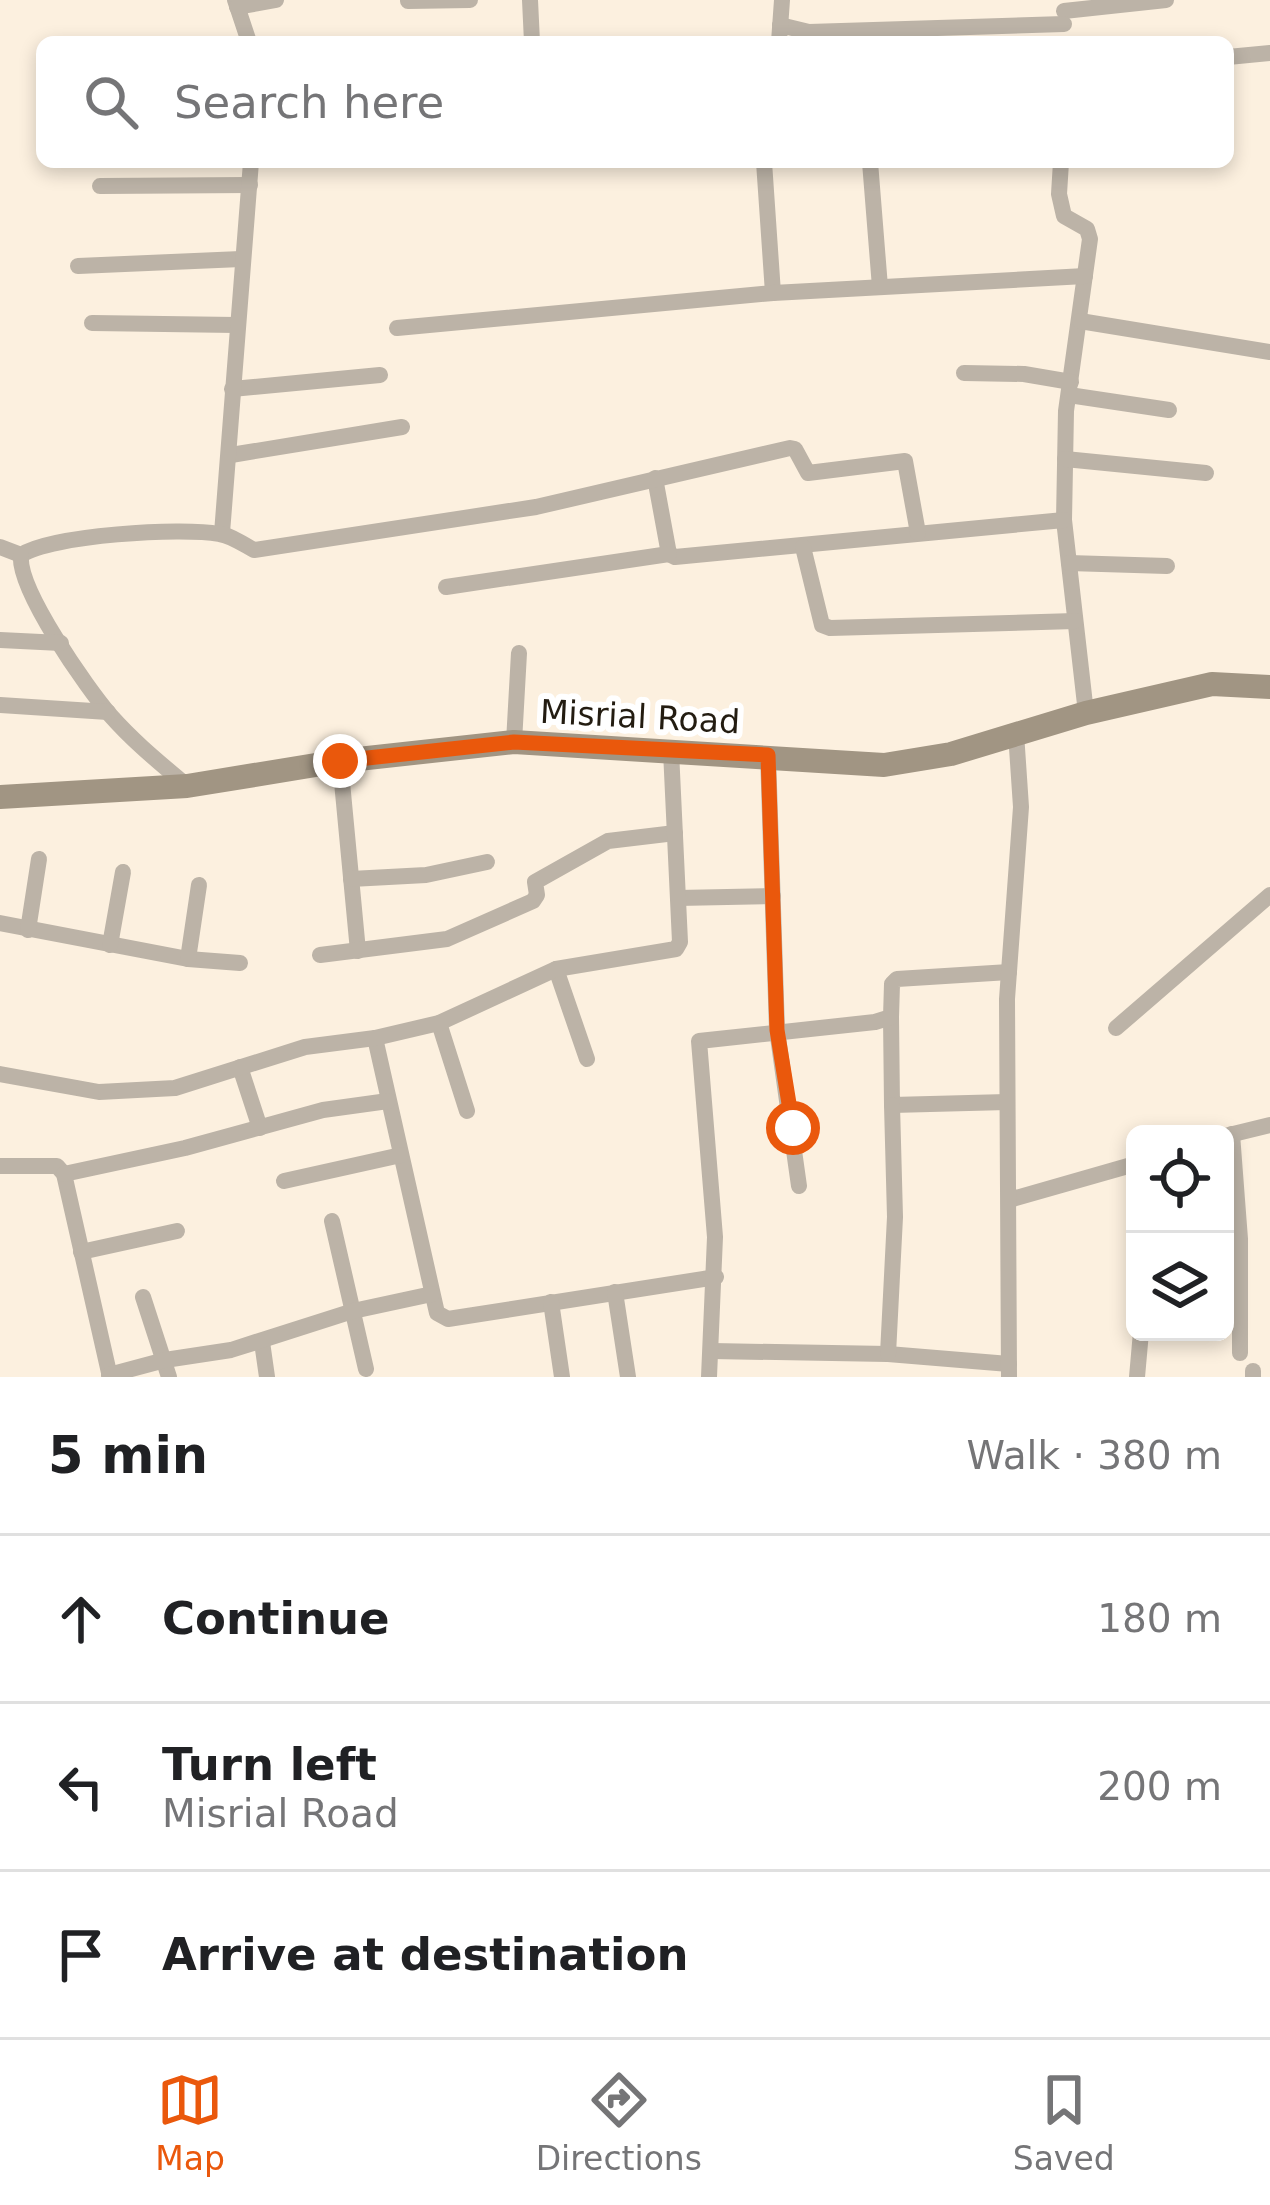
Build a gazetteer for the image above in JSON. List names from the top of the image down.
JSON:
{
  "streets": {
    "main road": ["Misrial Road"]
  },
  "page": {
    "search": "Search here",
    "heading": ["5 min", "Walk · 380 m"],
    "list": [
      ["Continue", "180 m"],
      ["Turn left", "Misrial Road", "200 m"],
      "Arrive at destination"
    ],
    "nav": ["Map", "Directions", "Saved"]
  }
}
